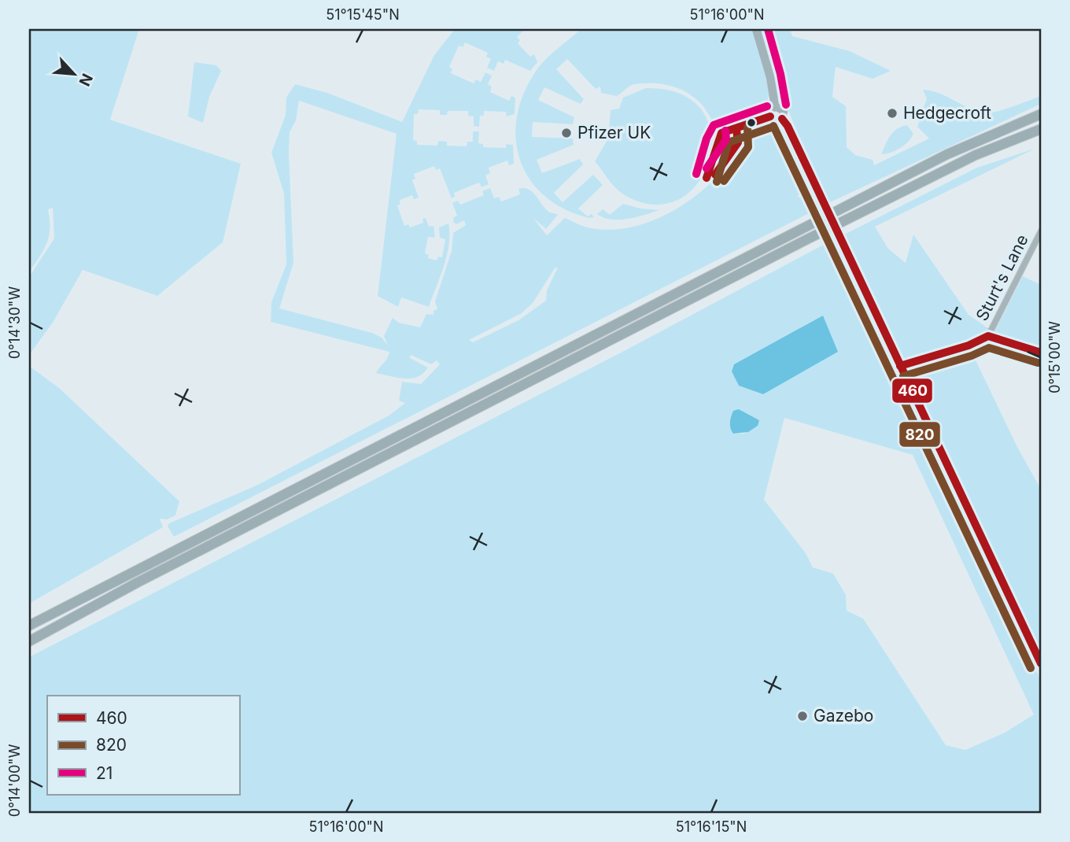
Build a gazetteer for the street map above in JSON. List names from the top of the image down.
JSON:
{
  "streets": {
    "street": ["Sturt's Lane"]
  },
  "places": ["Hedgecroft", "Pfizer UK", "Gazebo"],
  "lines": ["transit line 21", "transit line 460", "transit line 820"],
  "legend": ["460", "820", "21"],
  "north": "bottom right",
  "coordinates": [
    "51°15'45\"N",
    "51°16'00\"N",
    "0°14'30\"W",
    "0°15'00\"W",
    "0°14'00\"W",
    "51°16'15\"N"
  ]
}
